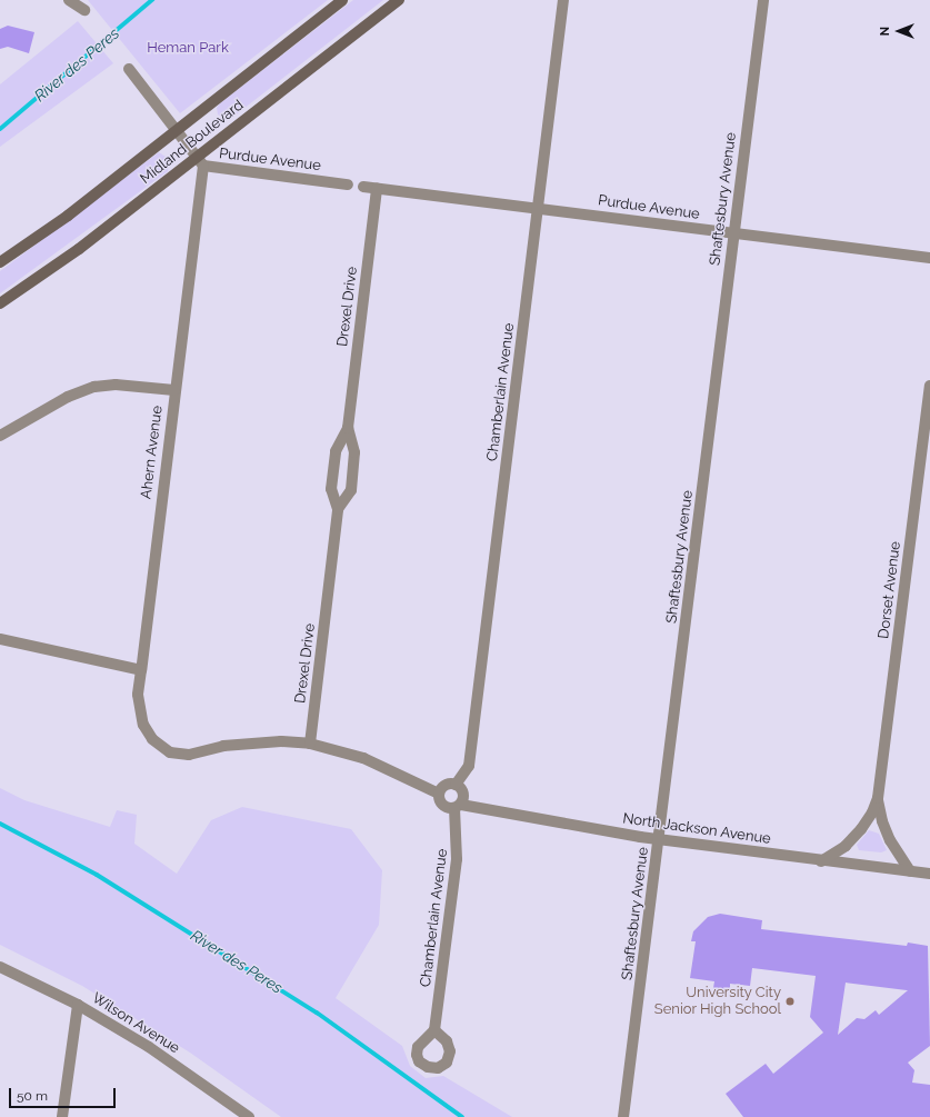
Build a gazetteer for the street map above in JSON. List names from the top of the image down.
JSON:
{
  "streets": {
    "main road": ["Midland Boulevard"],
    "street": [
      "Purdue Avenue",
      "Shaftesbury Avenue",
      "Drexel Drive",
      "Chamberlain Avenue",
      "Ahern Avenue",
      "Dorset Avenue",
      "North Jackson Avenue",
      "Wilson Avenue"
    ]
  },
  "crossings": [
    ["Midland Boulevard", "Purdue Avenue"],
    ["Midland Boulevard", "Ahern Avenue"],
    ["Purdue Avenue", "Shaftesbury Avenue"],
    ["Purdue Avenue", "Drexel Drive"],
    ["Purdue Avenue", "Chamberlain Avenue"],
    ["Purdue Avenue", "Ahern Avenue"],
    ["Shaftesbury Avenue", "North Jackson Avenue"],
    ["Drexel Drive", "Ahern Avenue"],
    ["Chamberlain Avenue", "North Jackson Avenue"],
    ["Dorset Avenue", "North Jackson Avenue"]
  ],
  "water": ["River des Peres"],
  "parks": ["Heman Park"],
  "places": ["University City Senior High School"],
  "scale_bar": "50 m",
  "north": "left"
}
